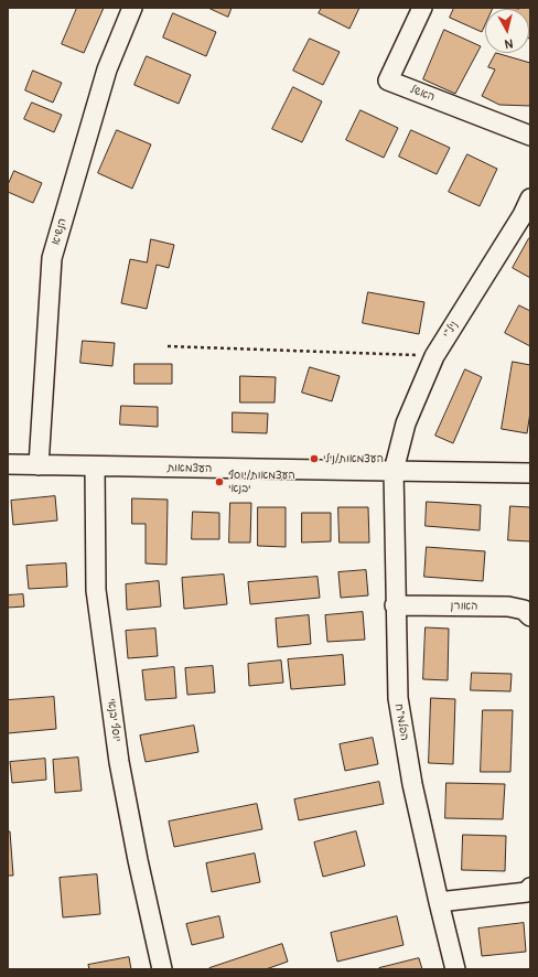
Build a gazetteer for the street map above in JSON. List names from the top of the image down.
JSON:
{
  "streets": {
    "street": [
      "האשל",
      "הנשיא",
      "ניל\"י",
      "העצמאות",
      "האורן",
      "יוסף יבנאי",
      "הפלמ\"ח"
    ]
  },
  "crossings": [
    ["הנשיא", "העצמאות"],
    ["ניל\"י", "העצמאות"],
    ["ניל\"י", "הפלמ\"ח"],
    ["העצמאות", "יוסף יבנאי"],
    ["העצמאות", "הפלמ\"ח"],
    ["האורן", "הפלמ\"ח"]
  ],
  "places": ["העצמאות/נילי", "העצמאות/יוסף יבנאי"],
  "north": "bottom"
}
